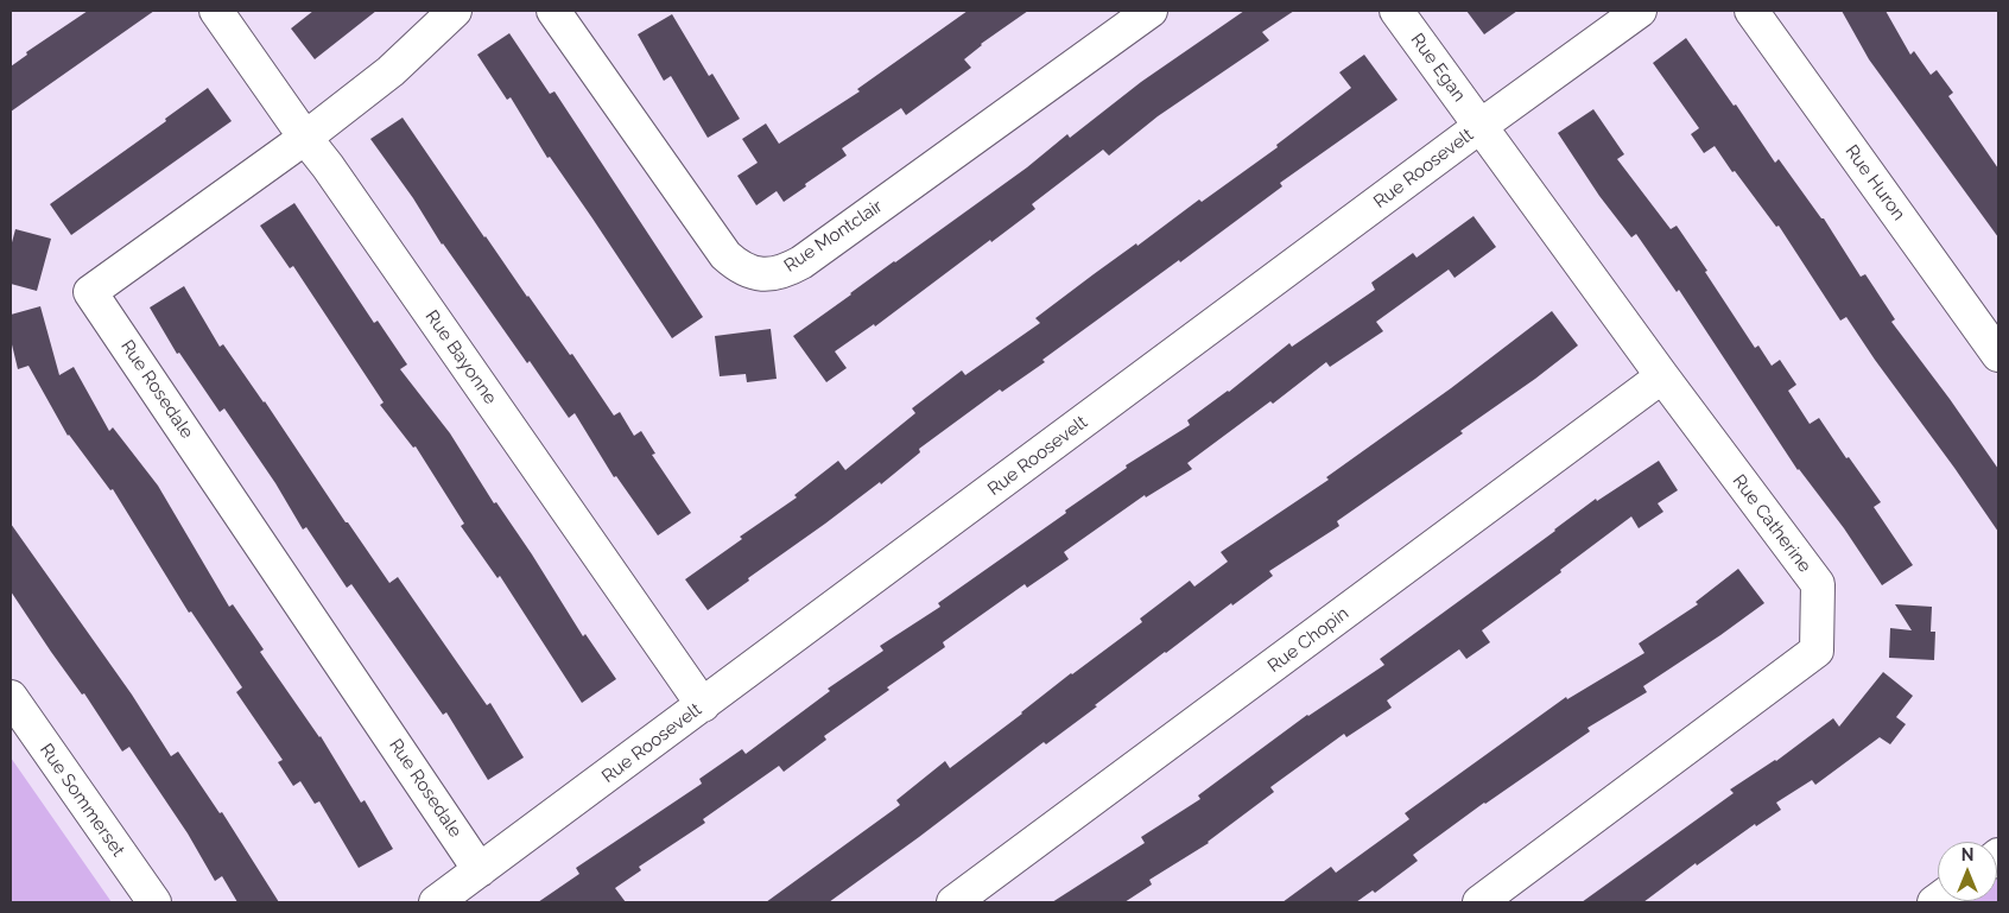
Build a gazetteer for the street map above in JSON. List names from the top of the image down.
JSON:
{
  "streets": {
    "street": [
      "Rue Egan",
      "Rue Roosevelt",
      "Rue Huron",
      "Rue Montclair",
      "Rue Bayonne",
      "Rue Rosedale",
      "Rue Catherine",
      "Rue Chopin",
      "Rue Sommerset"
    ]
  },
  "crossings": [
    ["Rue Egan", "Rue Roosevelt"],
    ["Rue Egan", "Rue Catherine"],
    ["Rue Roosevelt", "Rue Bayonne"],
    ["Rue Roosevelt", "Rue Rosedale"],
    ["Rue Roosevelt", "Rue Catherine"],
    ["Rue Bayonne", "Rue Rosedale"],
    ["Rue Catherine", "Rue Chopin"]
  ],
  "north": "top"
}
